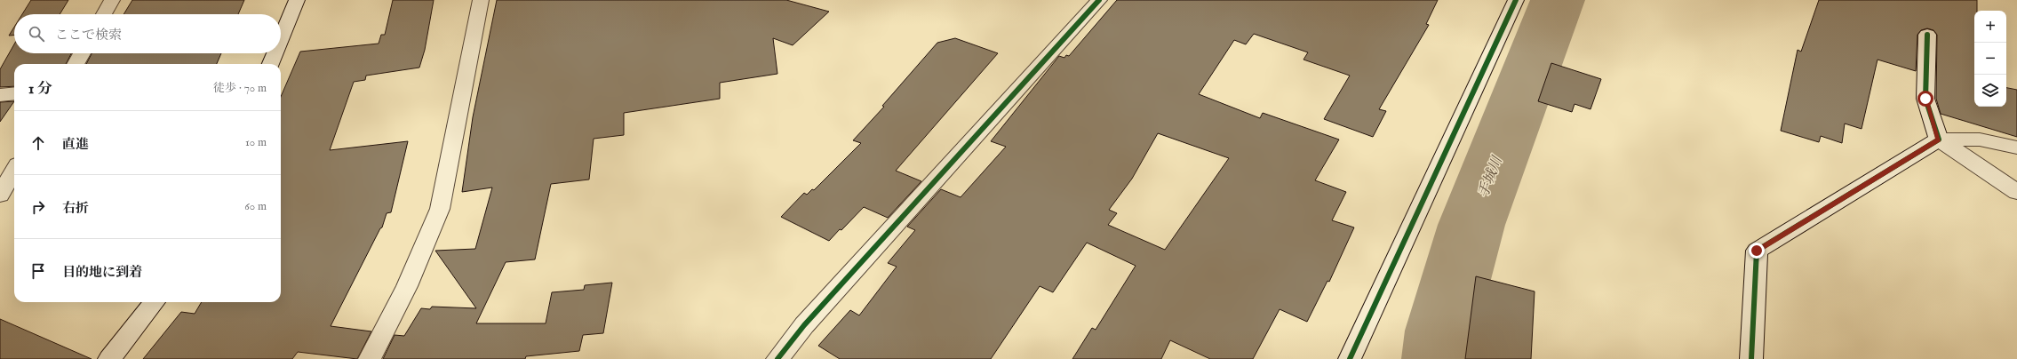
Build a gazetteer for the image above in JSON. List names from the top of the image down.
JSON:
{
  "water": ["手城川"],
  "page": {
    "map_buttons": ["+", "−"],
    "search": "ここで検索",
    "heading": ["1 分", "徒歩 · 70 m"],
    "list": [
      ["直進", "10 m"],
      ["右折", "60 m"],
      "目的地に到着"
    ]
  }
}
